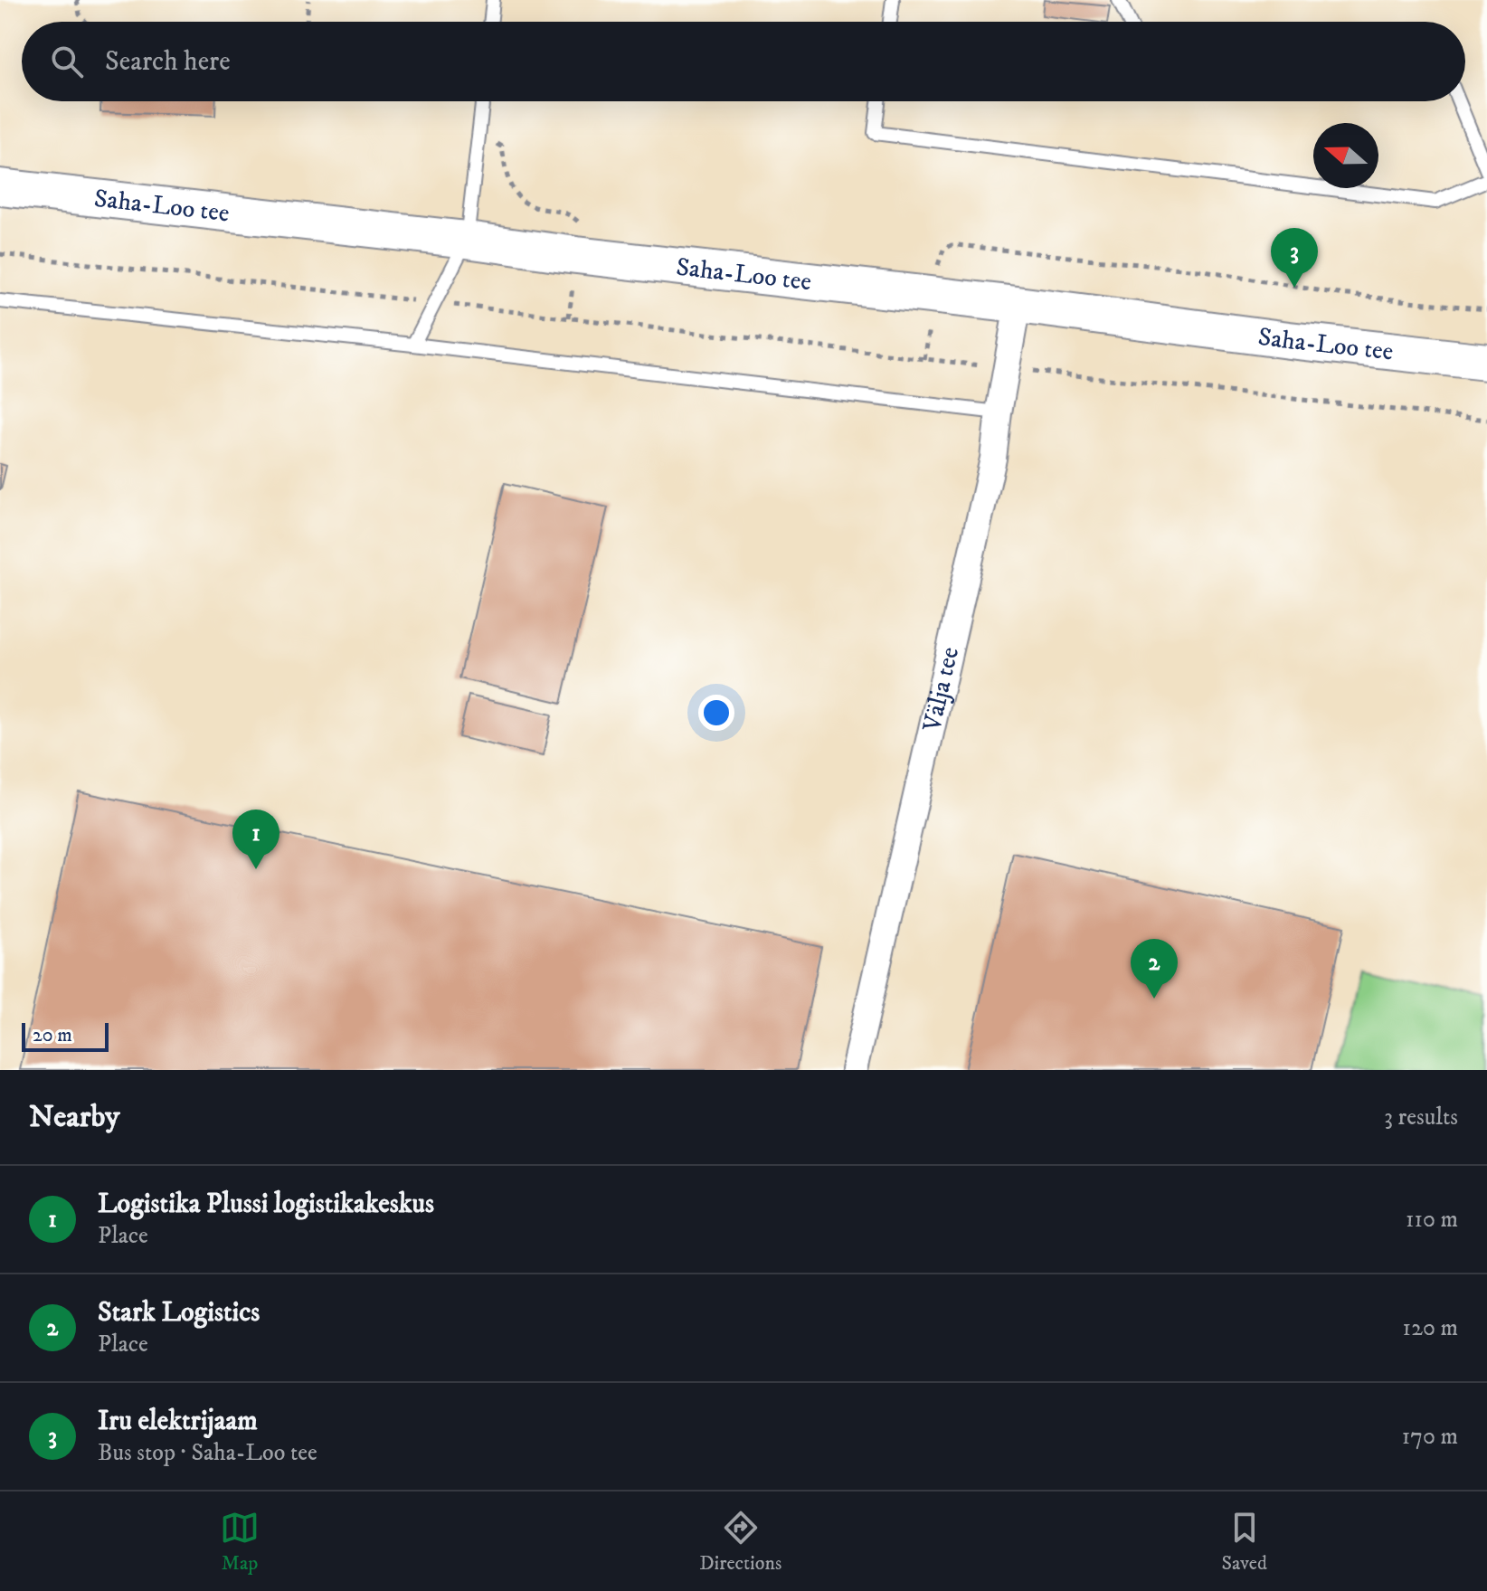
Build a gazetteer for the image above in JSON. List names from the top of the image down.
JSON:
{
  "streets": {
    "main road": ["Saha-Loo tee"],
    "street": ["Välja tee"]
  },
  "crossings": [
    ["Saha-Loo tee", "Välja tee"]
  ],
  "scale_bar": "20 m",
  "north": "left",
  "page": {
    "search": "Search here",
    "pins": ["3", "1", "2"],
    "scale": "20 m",
    "heading": ["Nearby", "3 results"],
    "list": [
      {
        "mark": "1",
        "name": "Logistika Plussi logistikakeskus",
        "note": "Place",
        "value": "110 m"
      },
      {
        "mark": "2",
        "name": "Stark Logistics",
        "note": "Place",
        "value": "120 m"
      },
      {
        "mark": "3",
        "name": "Iru elektrijaam",
        "note": "Bus stop · Saha-Loo tee",
        "value": "170 m"
      }
    ],
    "nav": ["Map", "Directions", "Saved"]
  }
}
